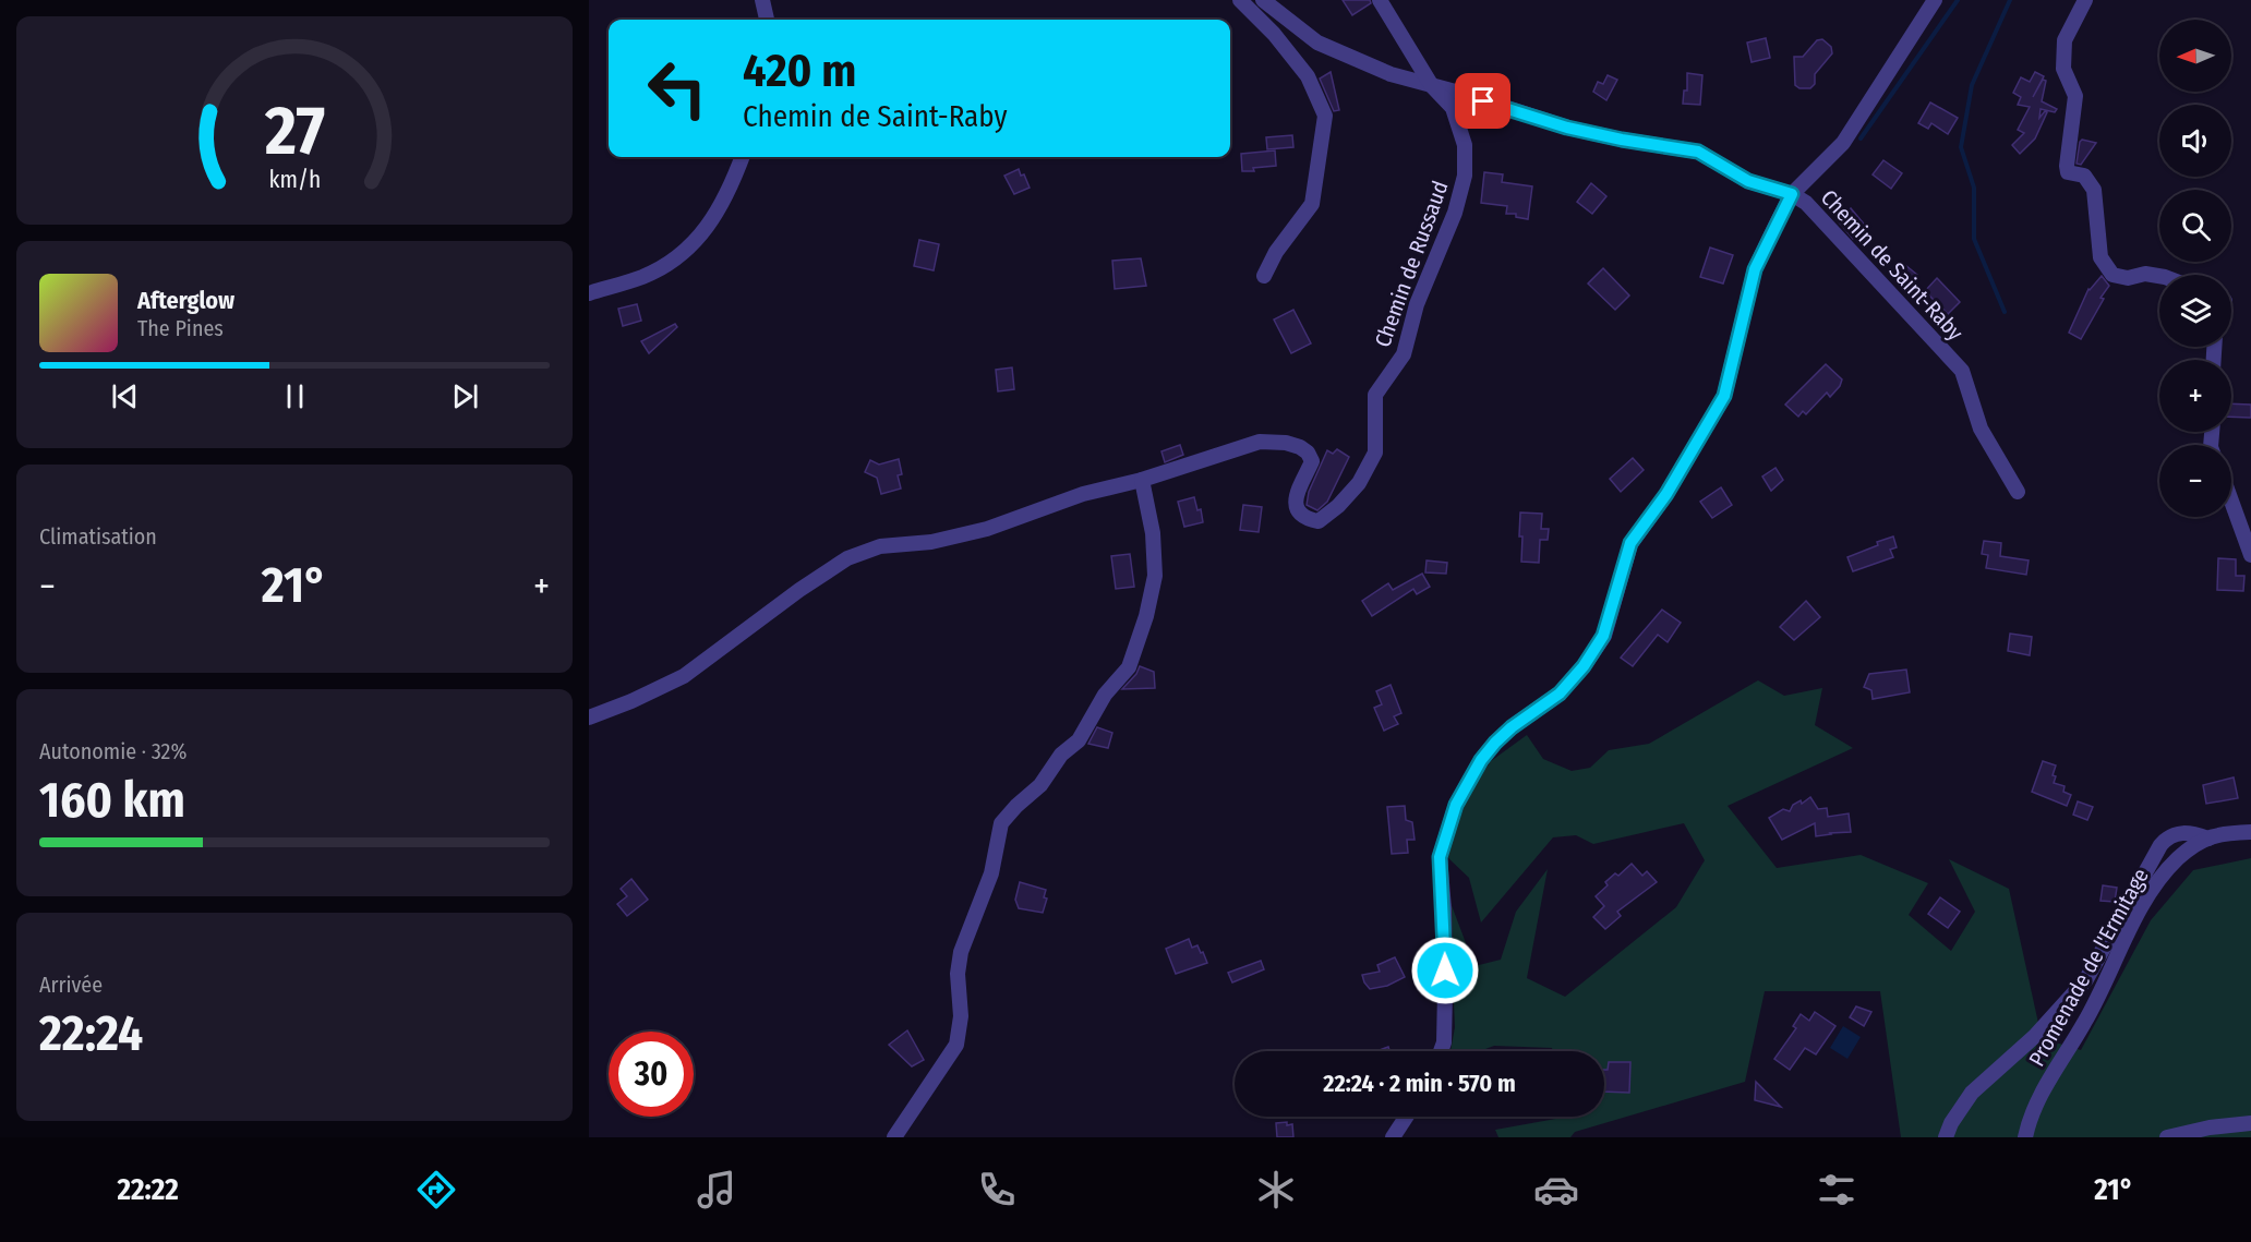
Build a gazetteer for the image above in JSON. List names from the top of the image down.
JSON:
{
  "streets": {
    "street": ["Chemin de Russaud", "Chemin de Saint-Raby", "Promenade de l'Ermitage"]
  },
  "crossings": [
    ["Chemin de Russaud", "Chemin de Saint-Raby"]
  ],
  "north": "left",
  "page": {
    "map_buttons": ["+", "−"],
    "turn": ["420 m", "Chemin de Saint-Raby"],
    "song": ["Afterglow", "The Pines"],
    "tile": [
      "Climatisation",
      ["Autonomie · 32%", "160 km"],
      ["Arrivée", "22:24"]
    ],
    "heat": ["−", "21°", "+"],
    "limit": "30",
    "trip": "22:24 · 2 min · 570 m",
    "tabs": ["22:22", "21°"],
    "gauge": ["27", "km/h"]
  }
}
